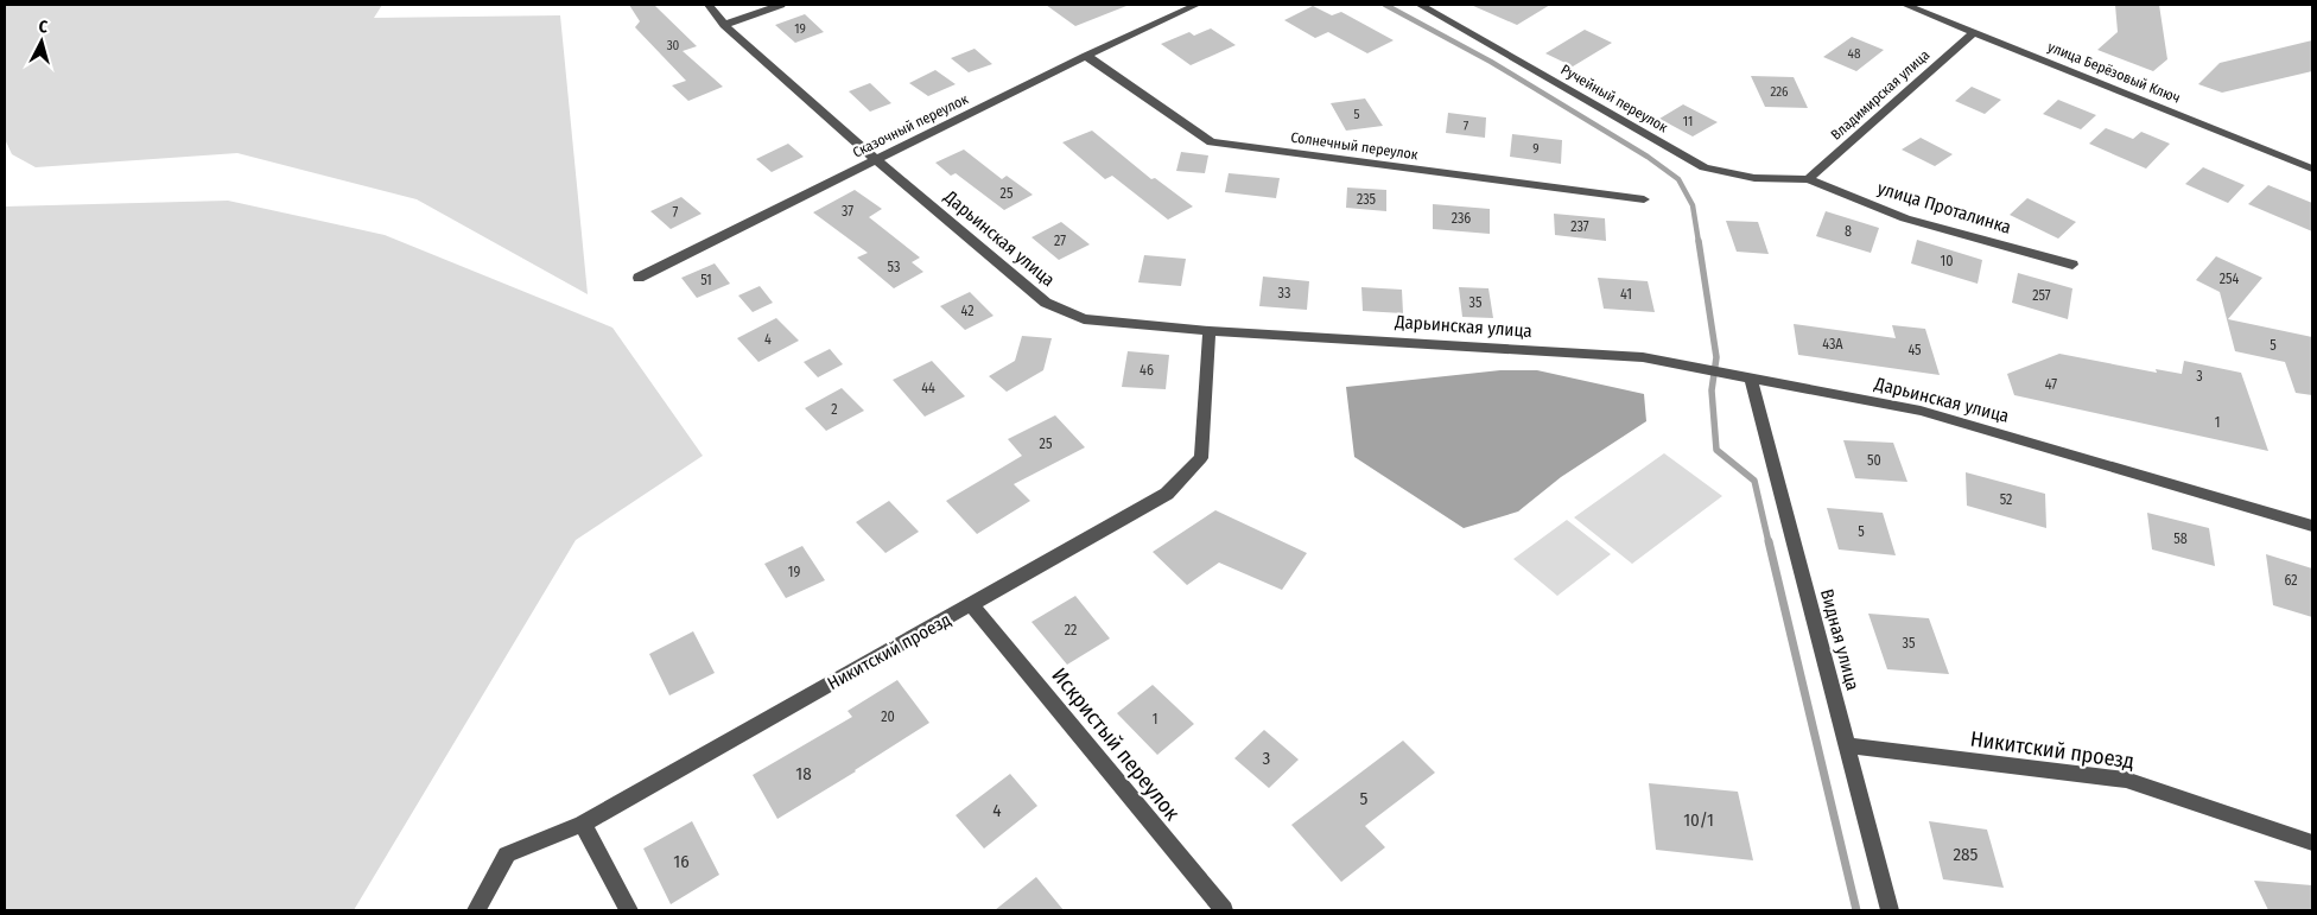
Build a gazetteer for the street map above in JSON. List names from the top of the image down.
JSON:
{
  "streets": {
    "street": [
      "улица Берёзовый Ключ",
      "Владимирская улица",
      "Ручейный переулок",
      "Сказочный переулок",
      "Солнечный переулок",
      "улица Проталинка",
      "Дарьинская улица",
      "Видная улица",
      "Никитский проезд",
      "Искристый переулок"
    ]
  },
  "crossings": [
    ["улица Берёзовый Ключ", "Владимирская улица"],
    ["Владимирская улица", "Ручейный переулок"],
    ["Владимирская улица", "улица Проталинка"],
    ["Ручейный переулок", "улица Проталинка"],
    ["Сказочный переулок", "Солнечный переулок"],
    ["Сказочный переулок", "Дарьинская улица"],
    ["Дарьинская улица", "Видная улица"],
    ["Дарьинская улица", "Никитский проезд"],
    ["Видная улица", "Никитский проезд"],
    ["Никитский проезд", "Искристый переулок"]
  ],
  "house_numbers": [
    "19",
    "30",
    "48",
    "226",
    "5",
    "11",
    "7",
    "9",
    "25",
    "235",
    "37",
    "7",
    "236",
    "237",
    "8",
    "27",
    "10",
    "53",
    "254",
    "51",
    "33",
    "41",
    "257",
    "35",
    "42",
    "4",
    "43А",
    "5",
    "45",
    "46",
    "3",
    "47",
    "44",
    "2",
    "1",
    "25",
    "50",
    "52",
    "5",
    "58",
    "19",
    "62",
    "22",
    "35",
    "20",
    "1",
    "3",
    "18",
    "5",
    "4",
    "10/1",
    "285",
    "16"
  ],
  "north": "top"
}
